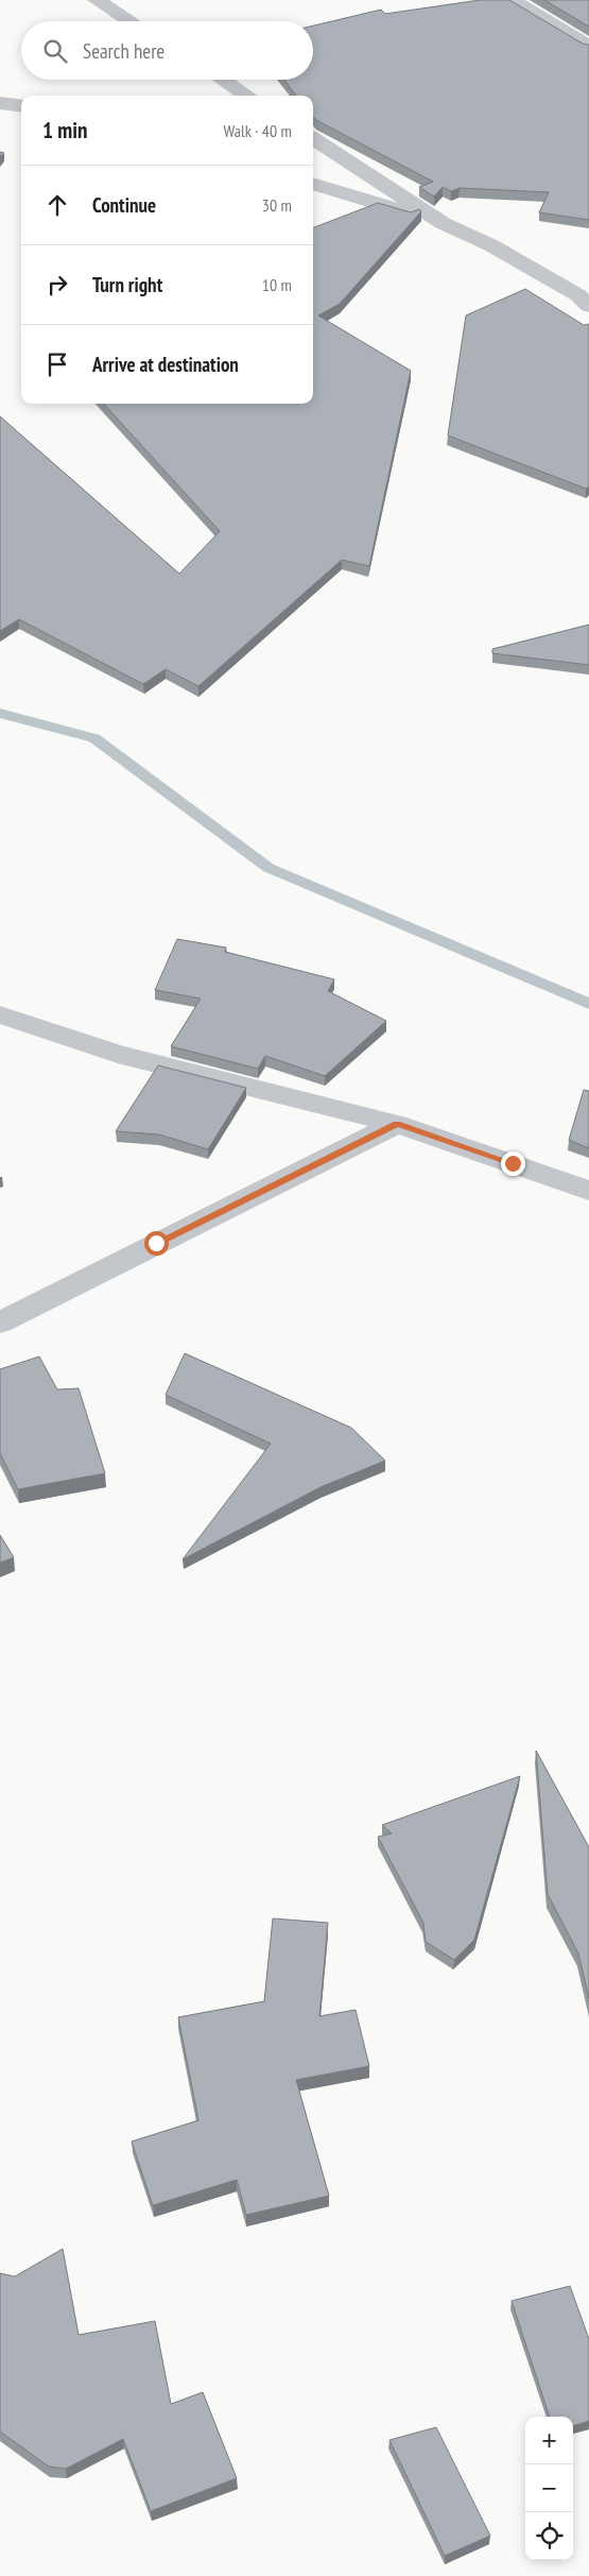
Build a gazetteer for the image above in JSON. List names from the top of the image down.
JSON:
{
  "page": {
    "search": "Search here",
    "heading": ["1 min", "Walk · 40 m"],
    "list": [
      ["Continue", "30 m"],
      ["Turn right", "10 m"],
      "Arrive at destination"
    ],
    "map_buttons": ["+", "−"]
  }
}
